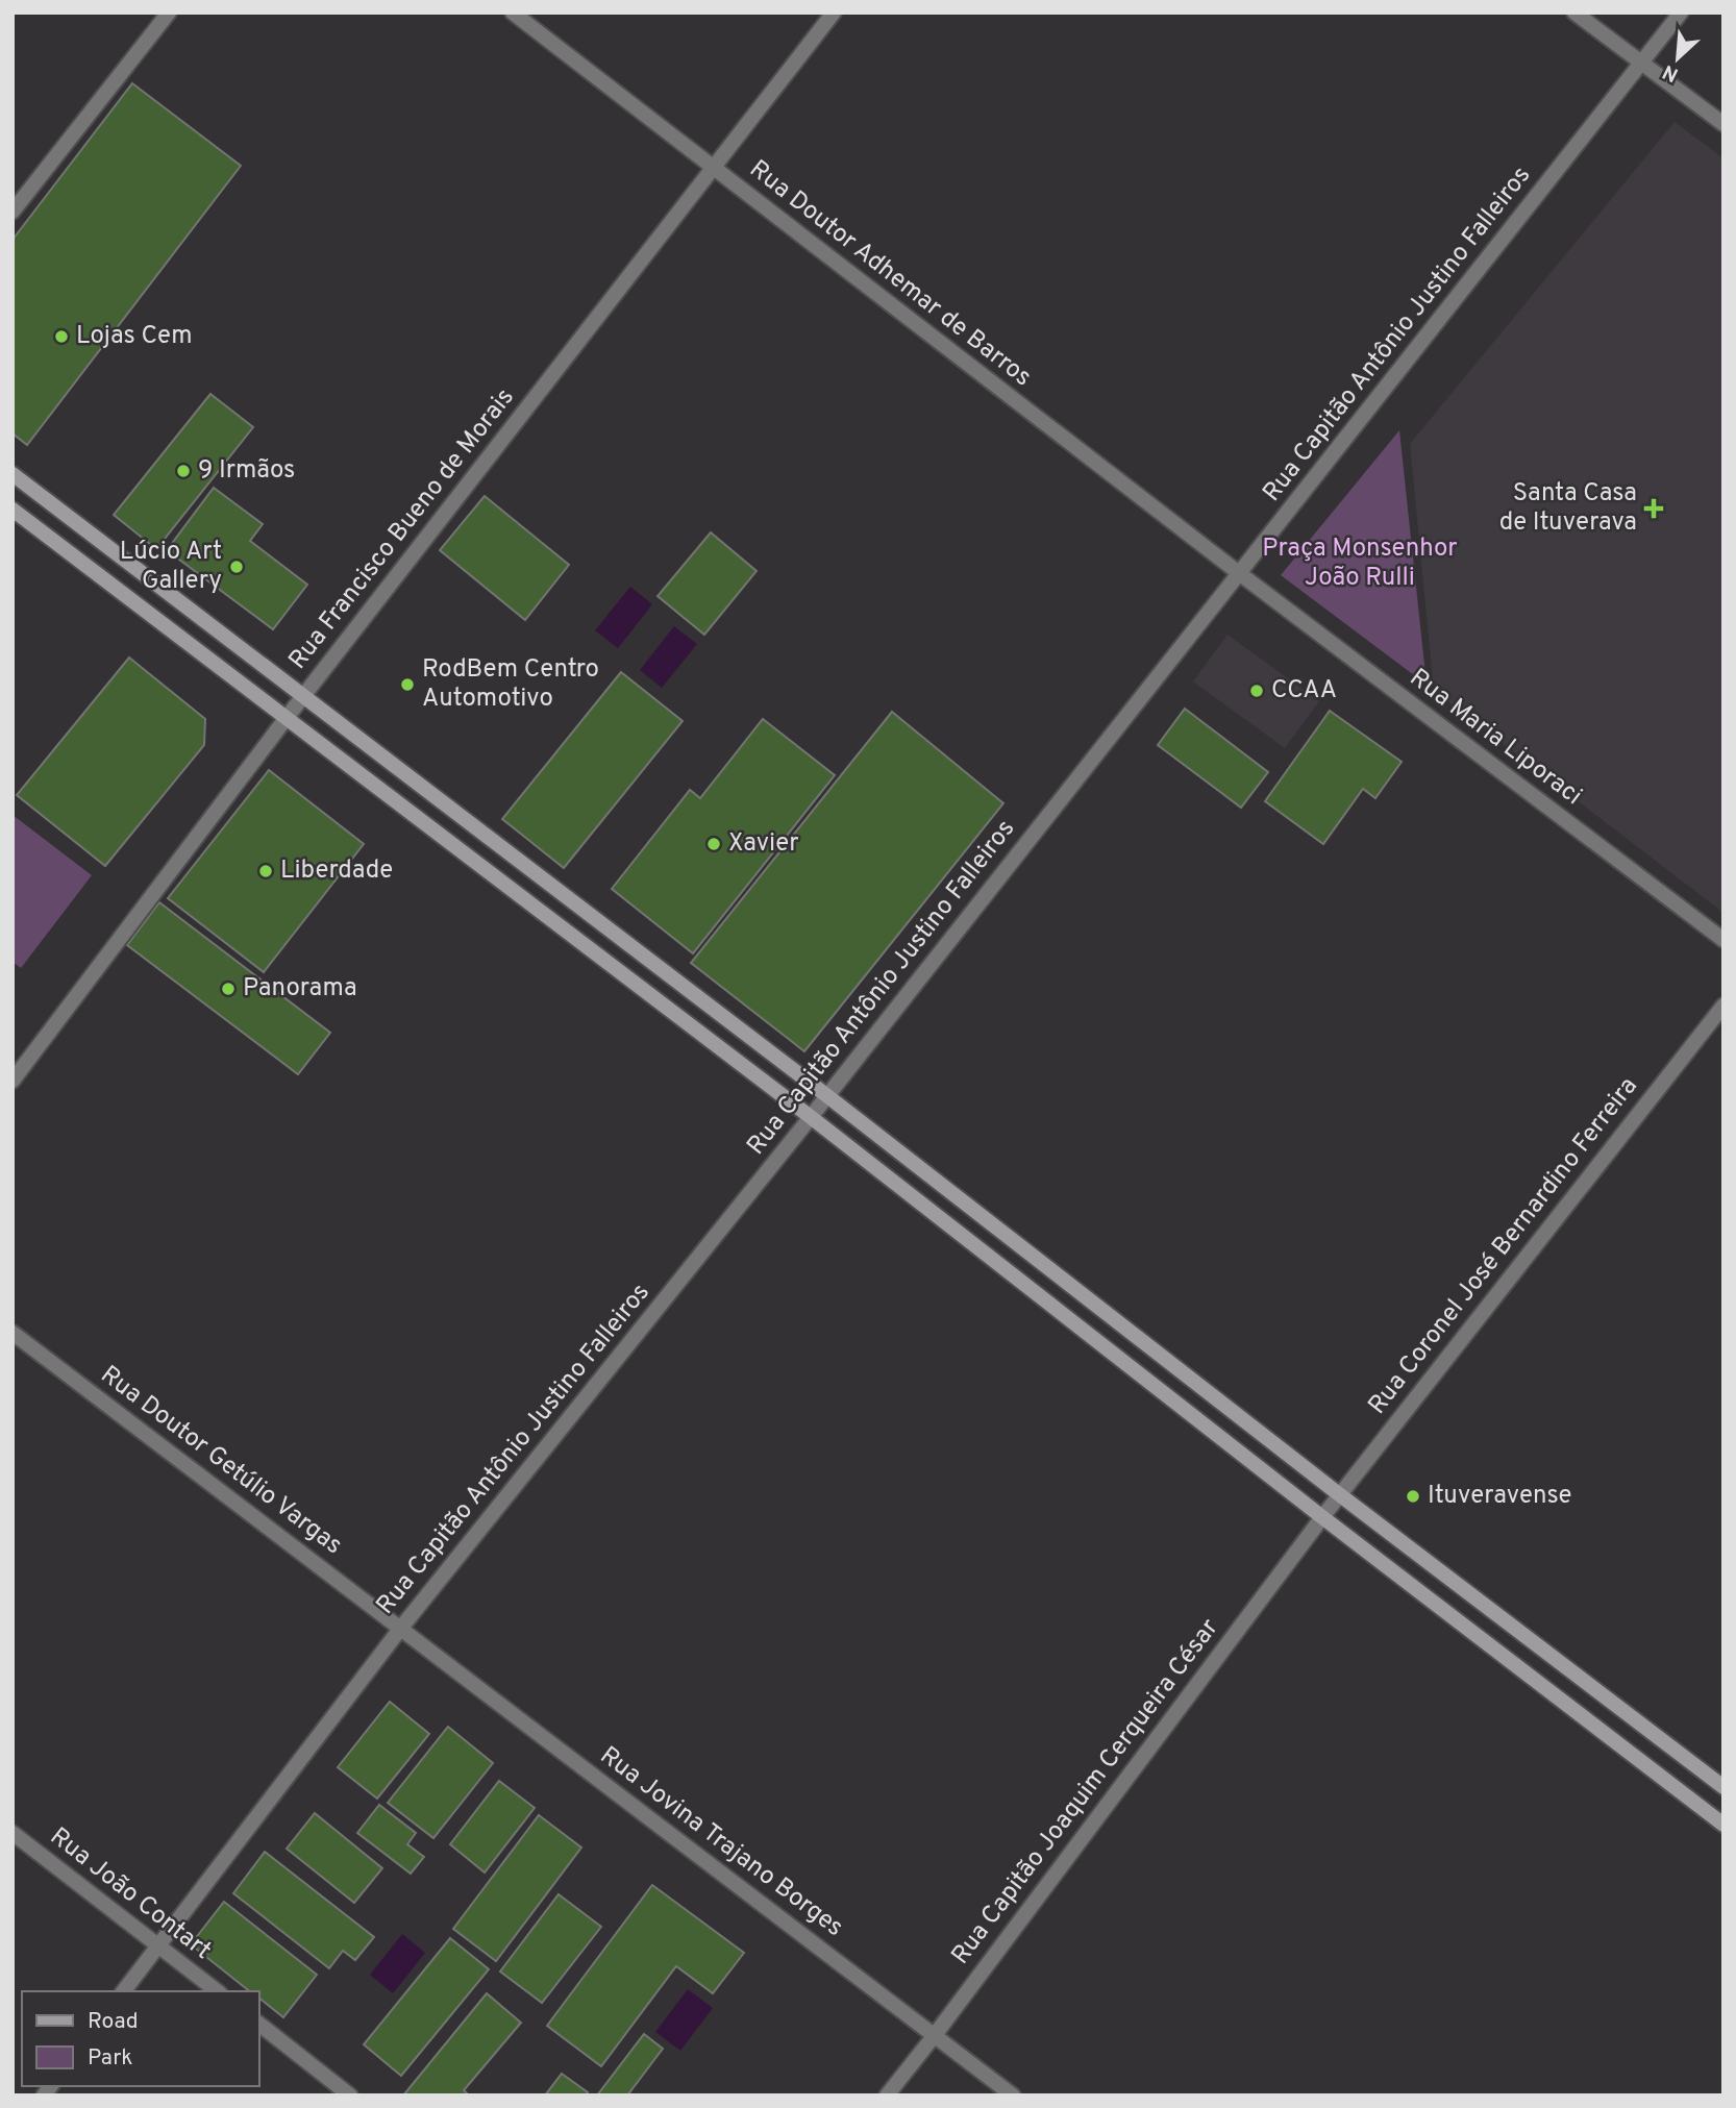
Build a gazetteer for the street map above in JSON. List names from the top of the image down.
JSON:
{
  "streets": {
    "street": [
      "Rua Doutor Adhemar de Barros",
      "Rua Capitão Antônio Justino Falleiros",
      "Rua Francisco Bueno de Morais",
      "Rua Maria Liporaci",
      "Rua Coronel José Bernardino Ferreira",
      "Rua Doutor Getúlio Vargas",
      "Rua Capitão Joaquim Cerqueira César",
      "Rua Jovina Trajano Borges",
      "Rua João Contart"
    ]
  },
  "crossings": [
    ["Rua Doutor Adhemar de Barros", "Rua Capitão Antônio Justino Falleiros"],
    ["Rua Doutor Adhemar de Barros", "Rua Francisco Bueno de Morais"],
    ["Rua Doutor Adhemar de Barros", "Rua Maria Liporaci"],
    ["Rua Capitão Antônio Justino Falleiros", "Rua Maria Liporaci"],
    ["Rua Capitão Antônio Justino Falleiros", "Rua Doutor Getúlio Vargas"],
    ["Rua Capitão Antônio Justino Falleiros", "Rua Jovina Trajano Borges"],
    ["Rua Capitão Antônio Justino Falleiros", "Rua João Contart"],
    ["Rua Coronel José Bernardino Ferreira", "Rua Capitão Joaquim Cerqueira César"],
    ["Rua Doutor Getúlio Vargas", "Rua Jovina Trajano Borges"],
    ["Rua Capitão Joaquim Cerqueira César", "Rua Jovina Trajano Borges"]
  ],
  "parks": ["Praça Monsenhor João Rulli"],
  "places": {
    "other": [
      "Lojas Cem",
      "9 Irmãos",
      "Lúcio Art Gallery",
      "RodBem Centro Automotivo",
      "CCAA",
      "Xavier",
      "Liberdade",
      "Panorama",
      "Ituveravense"
    ],
    "health": ["Santa Casa de Ituverava"]
  },
  "legend": ["Road", "Park"],
  "north": "bottom left"
}
